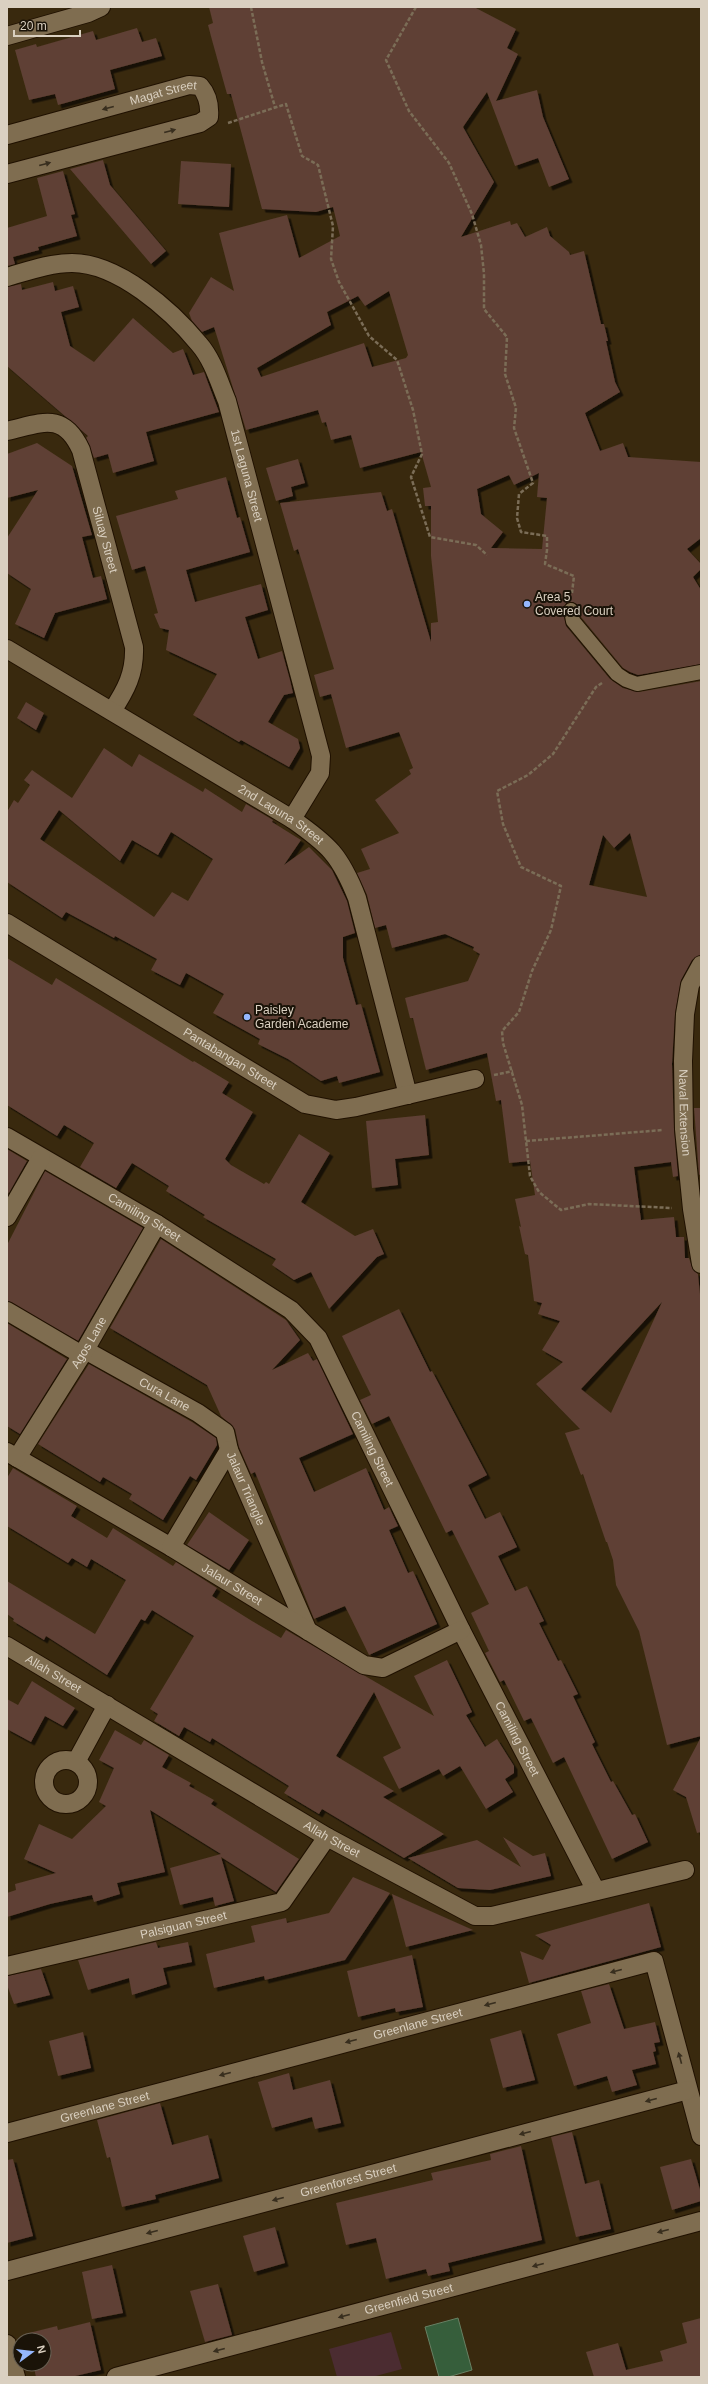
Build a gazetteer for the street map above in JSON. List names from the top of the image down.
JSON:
{
  "streets": {
    "street": [
      "Magat Street",
      "1st Laguna Street",
      "Siluay Street",
      "2nd Laguna Street",
      "Pantabangan Street",
      "Naval Extension",
      "Camiling Street",
      "Agos Lane",
      "Cura Lane",
      "Jalaur Triangle",
      "Jalaur Street",
      "Allah Street",
      "Palsiguan Street",
      "Greenlane Street",
      "Greenforest Street",
      "Greenfield Street"
    ]
  },
  "crossings": [
    ["1st Laguna Street", "2nd Laguna Street"],
    ["Siluay Street", "2nd Laguna Street"],
    ["2nd Laguna Street", "Pantabangan Street"],
    ["Camiling Street", "Agos Lane"],
    ["Camiling Street", "Jalaur Street"],
    ["Camiling Street", "Allah Street"],
    ["Agos Lane", "Cura Lane"],
    ["Agos Lane", "Jalaur Street"],
    ["Cura Lane", "Jalaur Triangle"],
    ["Jalaur Triangle", "Jalaur Street"],
    ["Allah Street", "Palsiguan Street"],
    ["Greenlane Street", "Greenforest Street"]
  ],
  "one_way": ["Greenlane Street", "Greenforest Street", "Greenfield Street"],
  "places": ["Area 5 Covered Court", "Paisley Garden Academe"],
  "scale_bar": "20 m",
  "north": "right"
}
